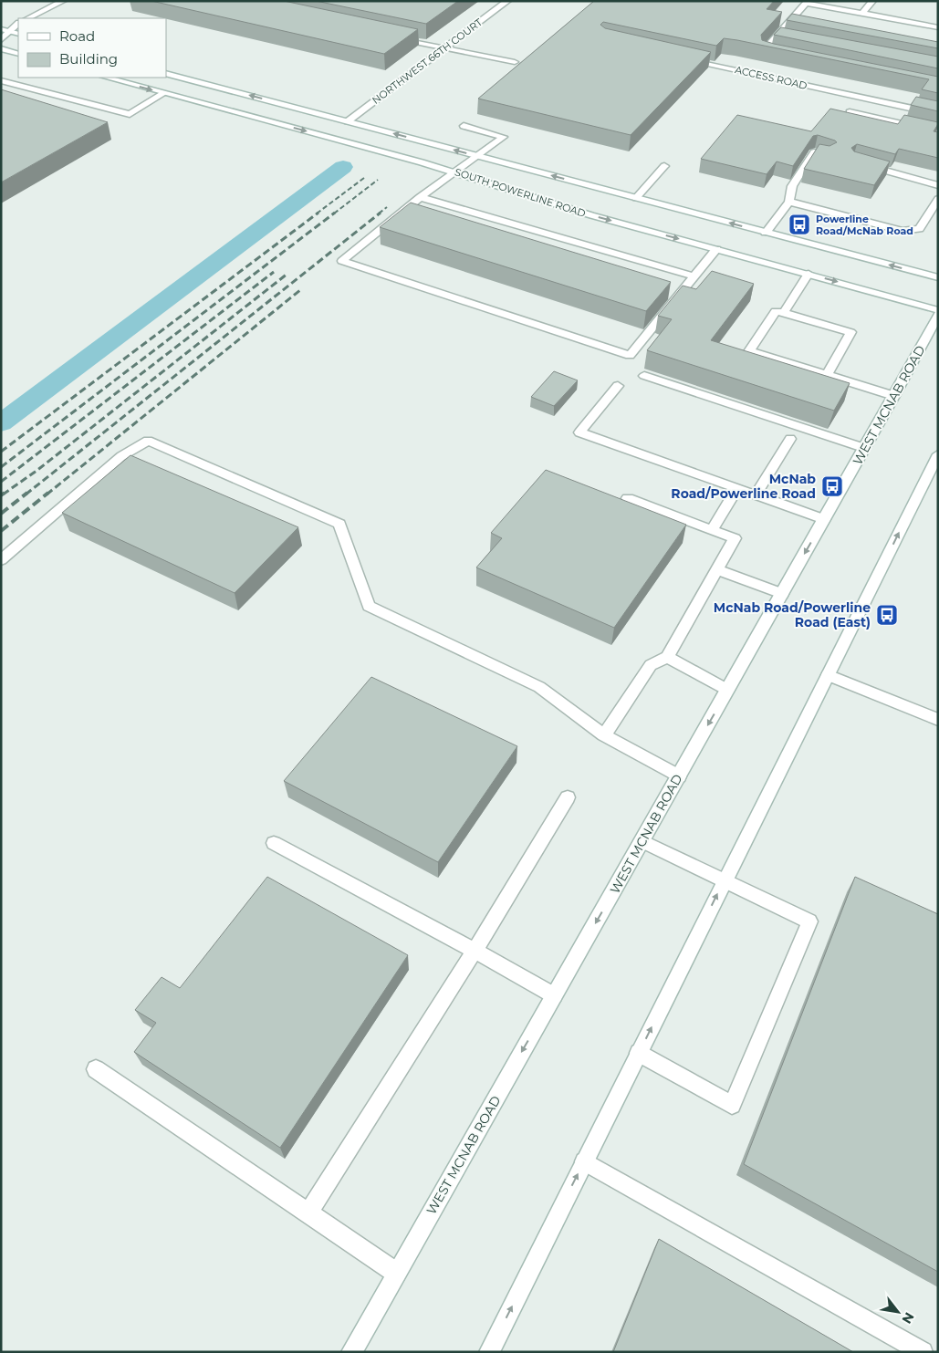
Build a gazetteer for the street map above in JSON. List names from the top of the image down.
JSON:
{
  "streets": {
    "main road": [
      "NORTHWEST 66TH COURT",
      "ACCESS ROAD",
      "SOUTH POWERLINE ROAD",
      "WEST MCNAB ROAD"
    ]
  },
  "crossings": [
    ["NORTHWEST 66TH COURT", "SOUTH POWERLINE ROAD"]
  ],
  "places": {
    "bus stop": ["Powerline Road/McNab Road", "McNab Road/Powerline Road", "McNab Road/Powerline Road (East)"]
  },
  "legend": ["Road", "Building"],
  "north": "bottom right"
}
